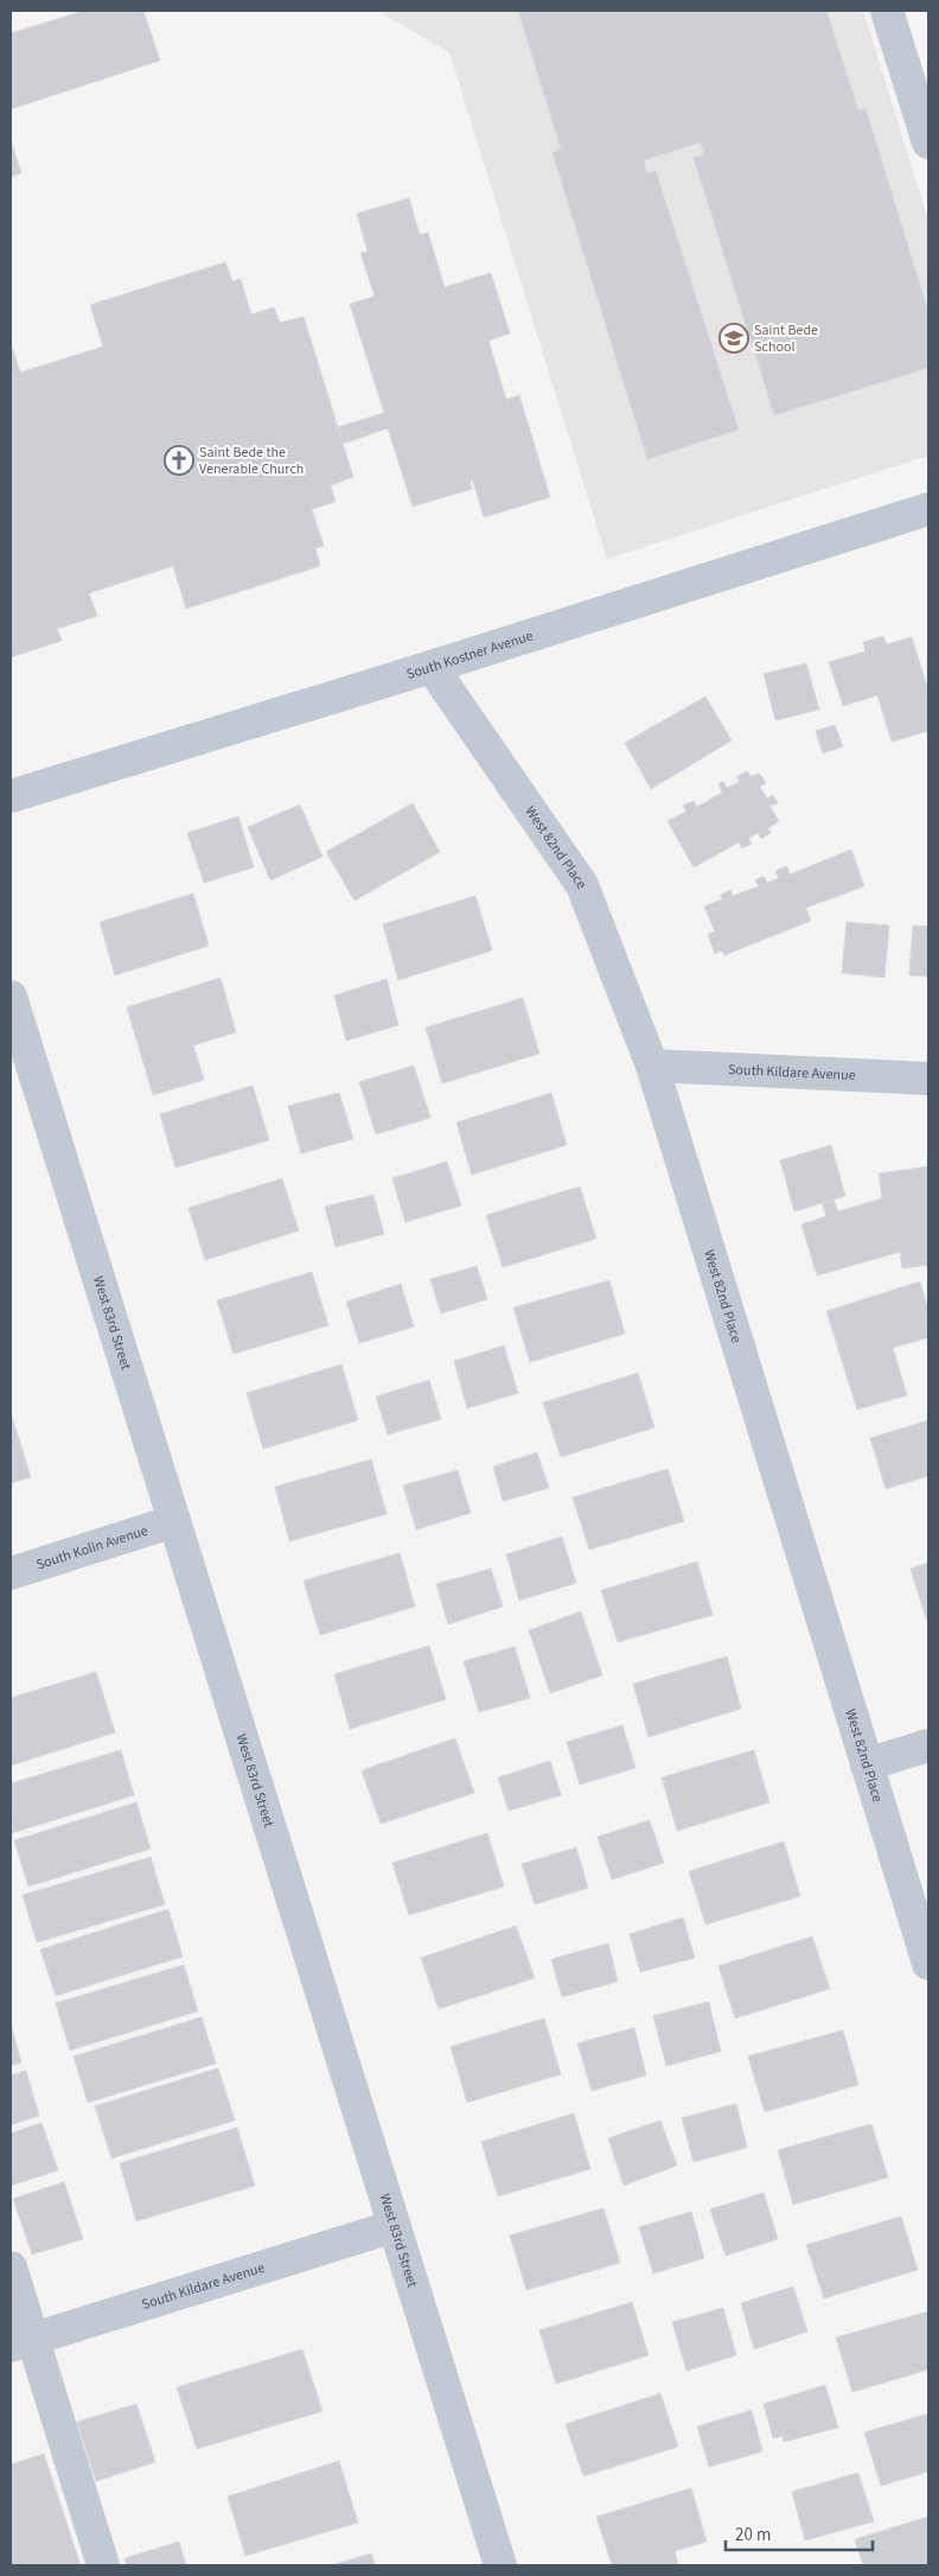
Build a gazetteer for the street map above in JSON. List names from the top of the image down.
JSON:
{
  "streets": {
    "street": [
      "South Kostner Avenue",
      "West 82nd Place",
      "South Kildare Avenue",
      "West 83rd Street",
      "South Kolin Avenue"
    ]
  },
  "crossings": [
    ["South Kostner Avenue", "West 82nd Place"],
    ["West 82nd Place", "South Kildare Avenue"],
    ["South Kildare Avenue", "West 83rd Street"],
    ["West 83rd Street", "South Kolin Avenue"]
  ],
  "places": {
    "school or university": ["Saint Bede School"],
    "church": ["Saint Bede the Venerable Church"]
  },
  "scale_bar": "20 m"
}
